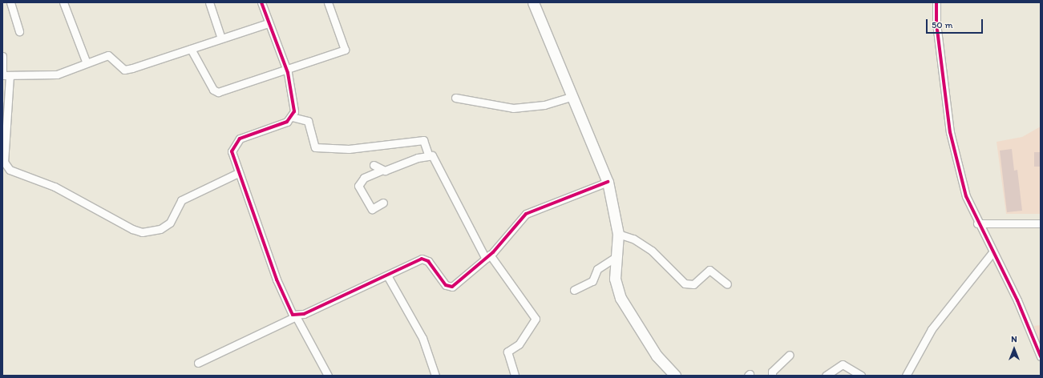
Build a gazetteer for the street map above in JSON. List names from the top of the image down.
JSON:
{
  "scale_bar": "50 m",
  "north": "top"
}
